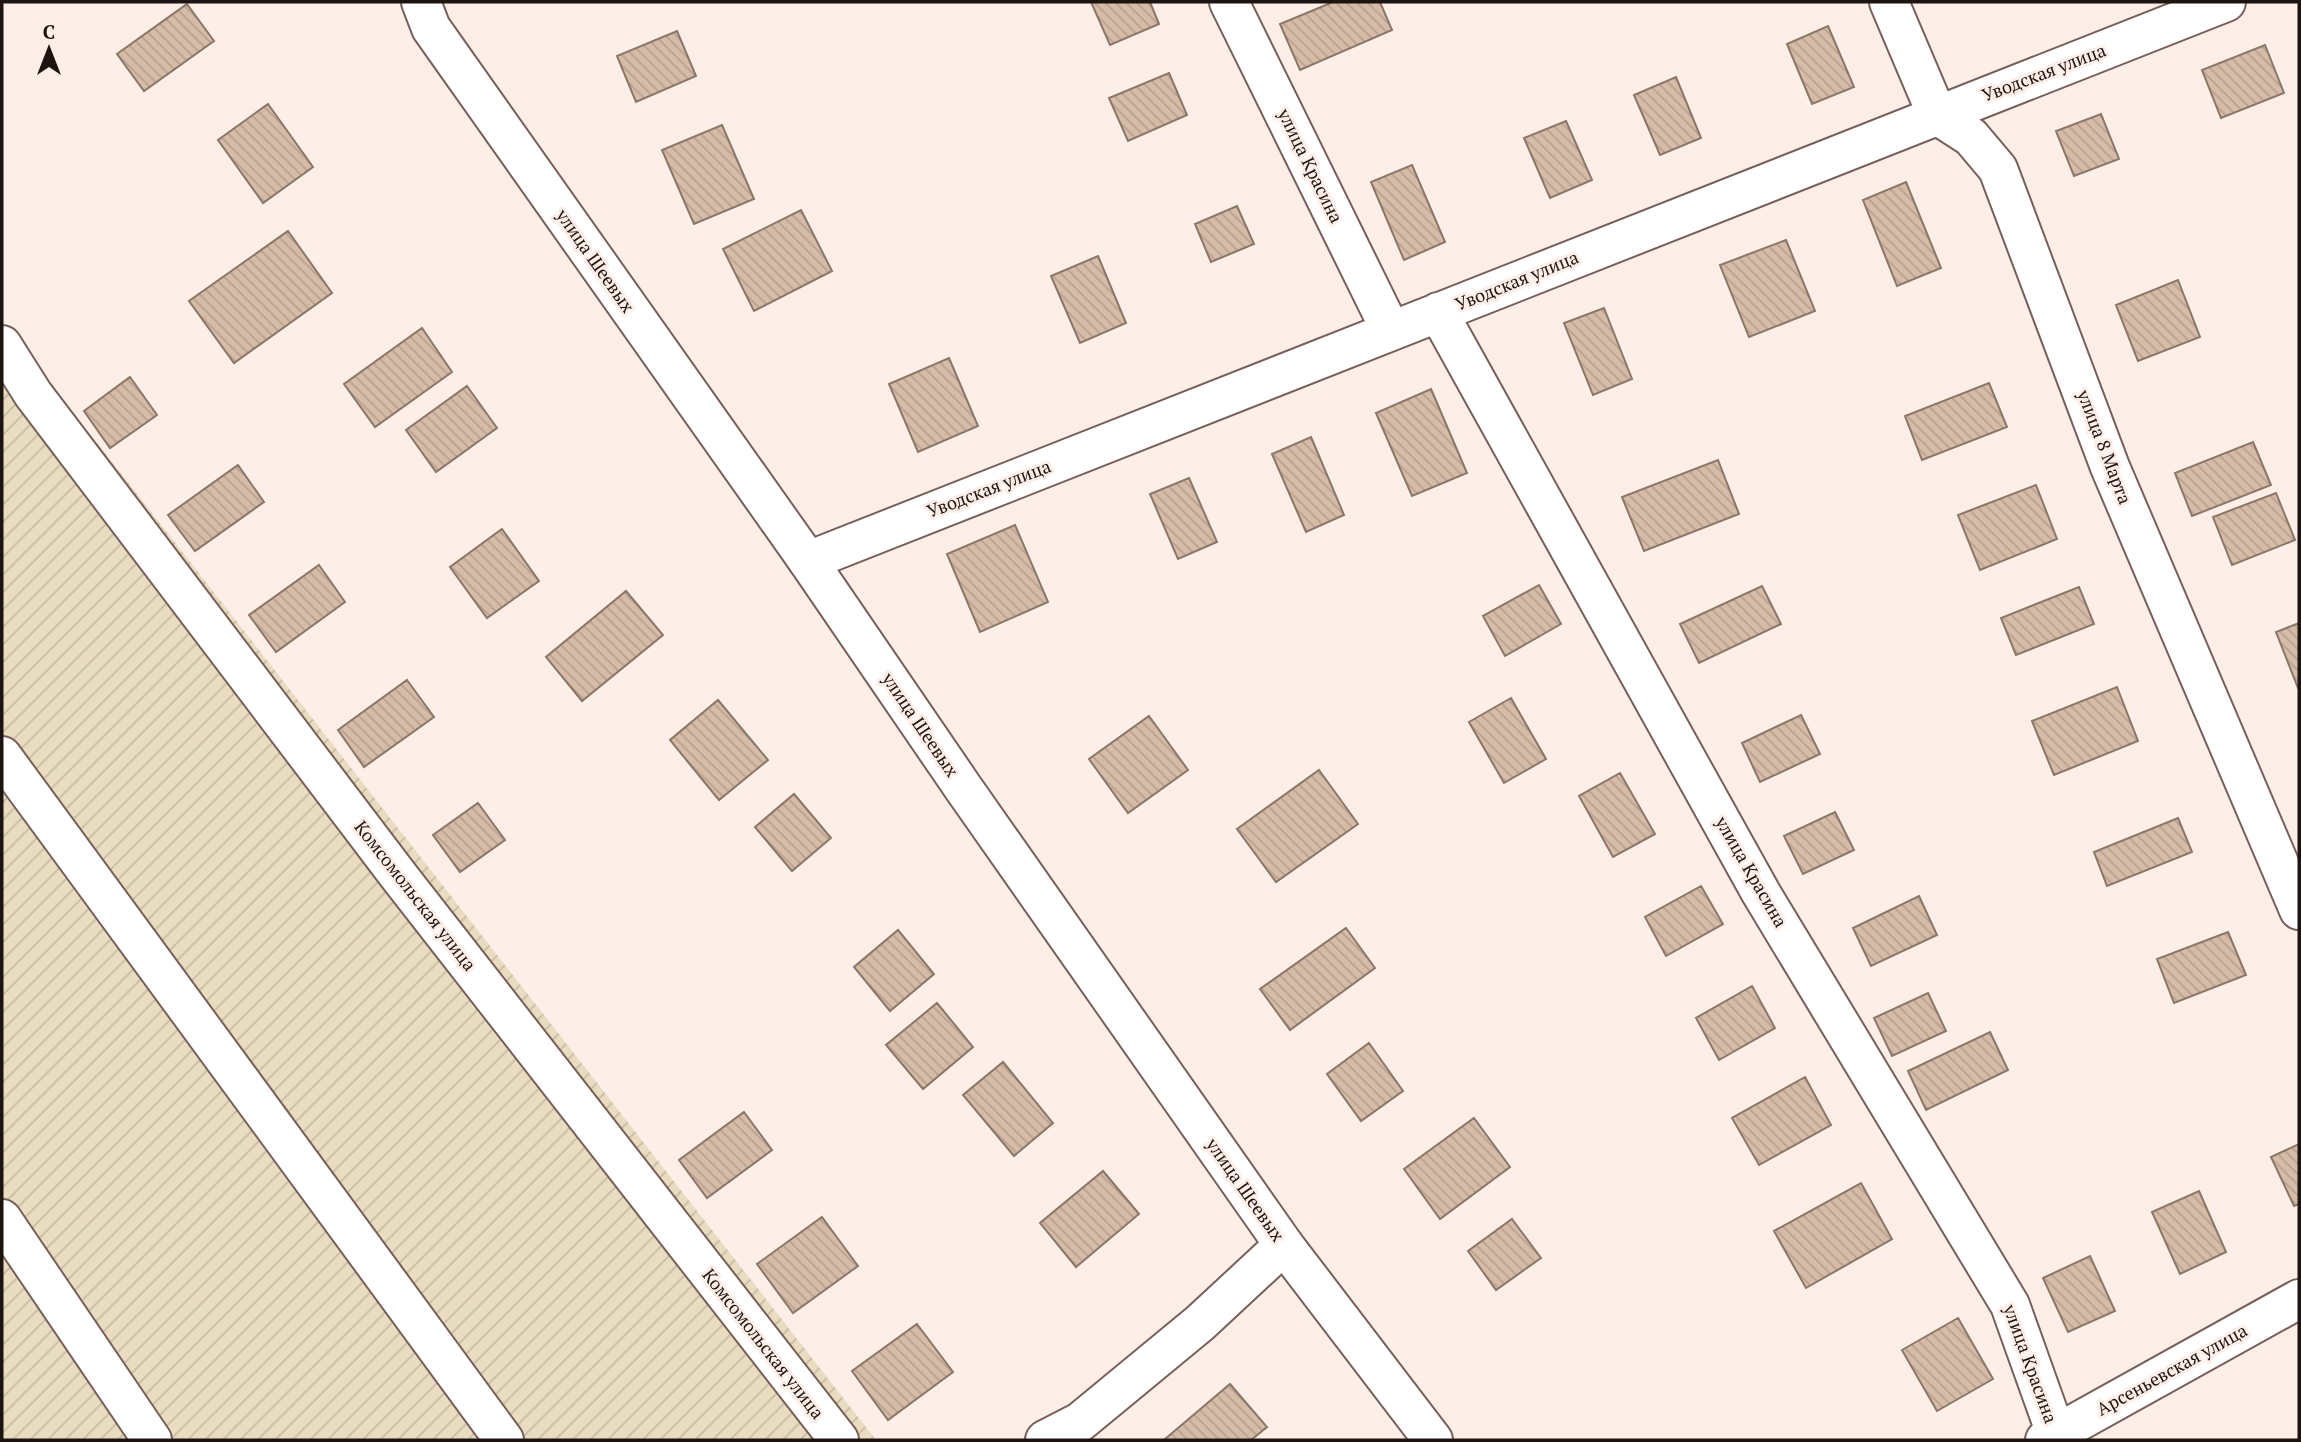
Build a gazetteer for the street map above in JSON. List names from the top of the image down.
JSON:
{
  "streets": {
    "street": [
      "Уводская улица",
      "улица Красина",
      "улица Шеевых",
      "улица 8 Марта",
      "Комсомольская улица",
      "Арсеньевская улица"
    ]
  },
  "crossings": [
    ["Уводская улица", "улица Красина"],
    ["Уводская улица", "улица Шеевых"],
    ["Уводская улица", "улица 8 Марта"],
    ["улица Красина", "Арсеньевская улица"]
  ],
  "north": "top"
}
